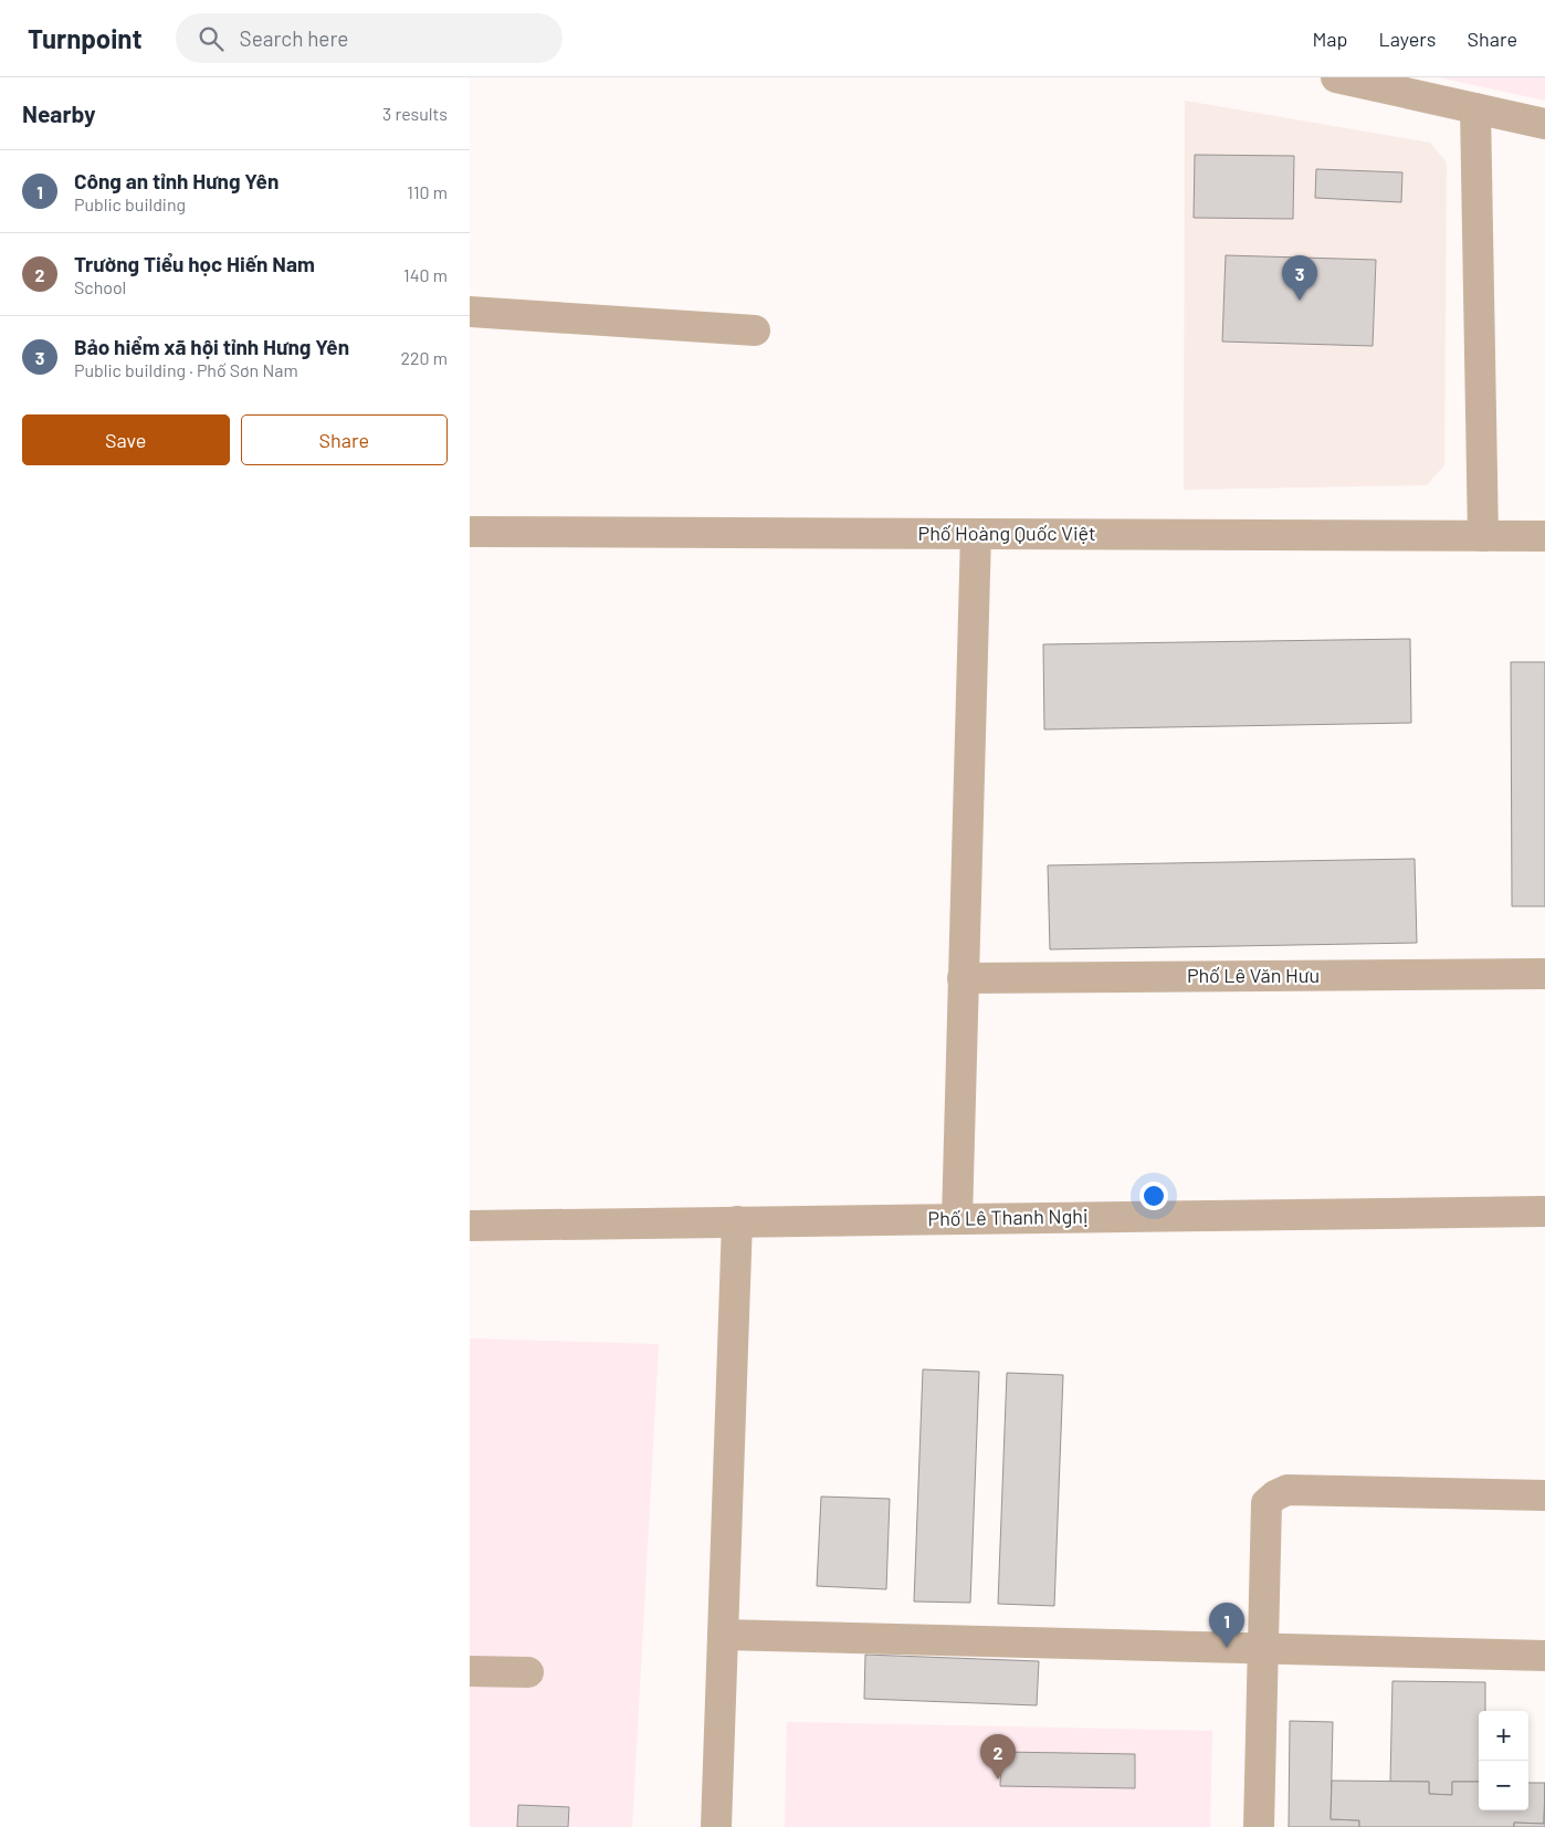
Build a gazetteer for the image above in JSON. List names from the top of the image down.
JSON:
{
  "streets": {
    "street": ["Phố Hoàng Quốc Việt", "Phố Lê Văn Hưu", "Phố Lê Thanh Nghị"]
  },
  "page": {
    "header": "Turnpoint",
    "search": "Search here",
    "nav": ["Map", "Layers", "Share"],
    "heading": ["Nearby", "3 results"],
    "list": [
      {
        "mark": "1",
        "name": "Công an tỉnh Hưng Yên",
        "note": "Public building",
        "value": "110 m"
      },
      {
        "mark": "2",
        "name": "Trường Tiểu học Hiến Nam",
        "note": "School",
        "value": "140 m"
      },
      {
        "mark": "3",
        "name": "Bảo hiểm xã hội tỉnh Hưng Yên",
        "note": "Public building · Phố Sơn Nam",
        "value": "220 m"
      }
    ],
    "pins": ["3", "1", "2"],
    "buttons": ["Save", "Share"],
    "map_buttons": ["+", "−"]
  }
}
